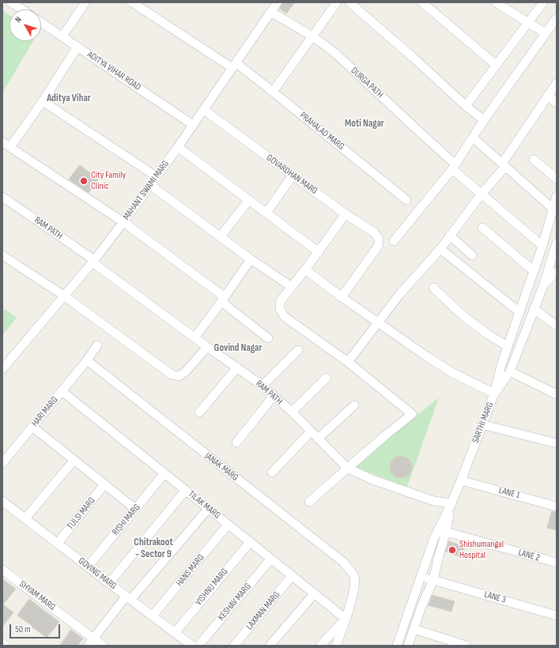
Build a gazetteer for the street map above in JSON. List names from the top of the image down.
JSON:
{
  "streets": {
    "street": [
      "ADITYA VIHAR ROAD",
      "DURGA PATH",
      "PRAHALAD MARG",
      "GOVARDHAN MARG",
      "MAHANT SWAMI MARG",
      "RAM PATH",
      "HARI MARG",
      "SARTHI MARG",
      "JANAK MARG",
      "LANE 1",
      "TILAK MARG",
      "TULSI MARG",
      "RISHI MARG",
      "LANE 2",
      "HANS MARG",
      "GOVING MARG",
      "VISHNU MARG",
      "SHYAM MARG",
      "LANE 3",
      "KESHAV MARG",
      "LAXMAN MARG"
    ]
  },
  "crossings": [
    ["ADITYA VIHAR ROAD", "MAHANT SWAMI MARG"],
    ["DURGA PATH", "MAHANT SWAMI MARG"],
    ["DURGA PATH", "SARTHI MARG"],
    ["PRAHALAD MARG", "MAHANT SWAMI MARG"],
    ["GOVARDHAN MARG", "MAHANT SWAMI MARG"],
    ["MAHANT SWAMI MARG", "RAM PATH"],
    ["RAM PATH", "SARTHI MARG"],
    ["HARI MARG", "JANAK MARG"],
    ["HARI MARG", "TILAK MARG"],
    ["SARTHI MARG", "LANE 1"],
    ["SARTHI MARG", "LANE 3"],
    ["JANAK MARG", "TILAK MARG"],
    ["TILAK MARG", "RISHI MARG"],
    ["TILAK MARG", "HANS MARG"],
    ["TILAK MARG", "VISHNU MARG"],
    ["TILAK MARG", "KESHAV MARG"],
    ["TILAK MARG", "LAXMAN MARG"],
    ["TULSI MARG", "GOVING MARG"],
    ["RISHI MARG", "GOVING MARG"],
    ["HANS MARG", "GOVING MARG"],
    ["GOVING MARG", "VISHNU MARG"]
  ],
  "districts": [
    "Aditya Vihar",
    "Moti Nagar",
    "Govind Nagar",
    "Chitrakoot - Sector 9"
  ],
  "places": ["City Family Clinic", "Shishumangal Hospital"],
  "scale_bar": "50 m",
  "north": "top left"
}
